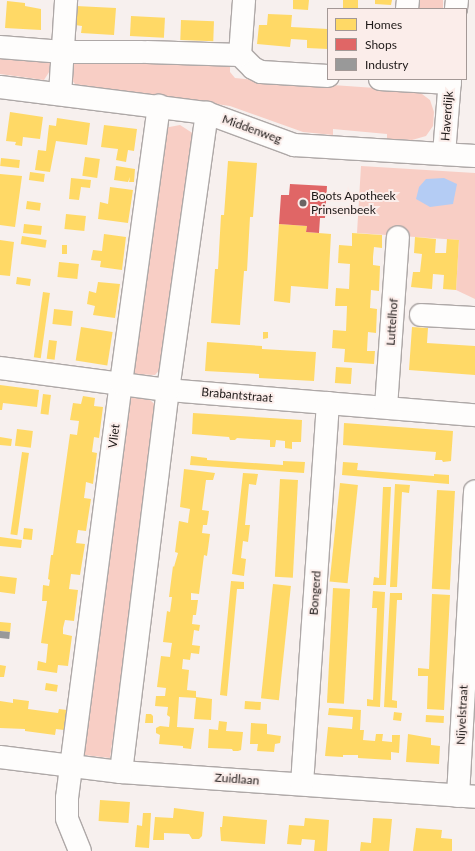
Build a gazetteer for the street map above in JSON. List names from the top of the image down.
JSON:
{
  "streets": {
    "street": [
      "Haverdijk",
      "Middenweg",
      "Luttelhof",
      "Brabantstraat",
      "Vliet",
      "Bongerd",
      "Nijvelstraat",
      "Zuidlaan"
    ]
  },
  "crossings": [
    ["Haverdijk", "Middenweg"],
    ["Middenweg", "Vliet"],
    ["Luttelhof", "Brabantstraat"],
    ["Brabantstraat", "Vliet"],
    ["Brabantstraat", "Bongerd"],
    ["Vliet", "Zuidlaan"],
    ["Bongerd", "Zuidlaan"],
    ["Nijvelstraat", "Zuidlaan"]
  ],
  "places": ["Boots Apotheek Prinsenbeek"],
  "legend": ["Homes", "Shops", "Industry"]
}
